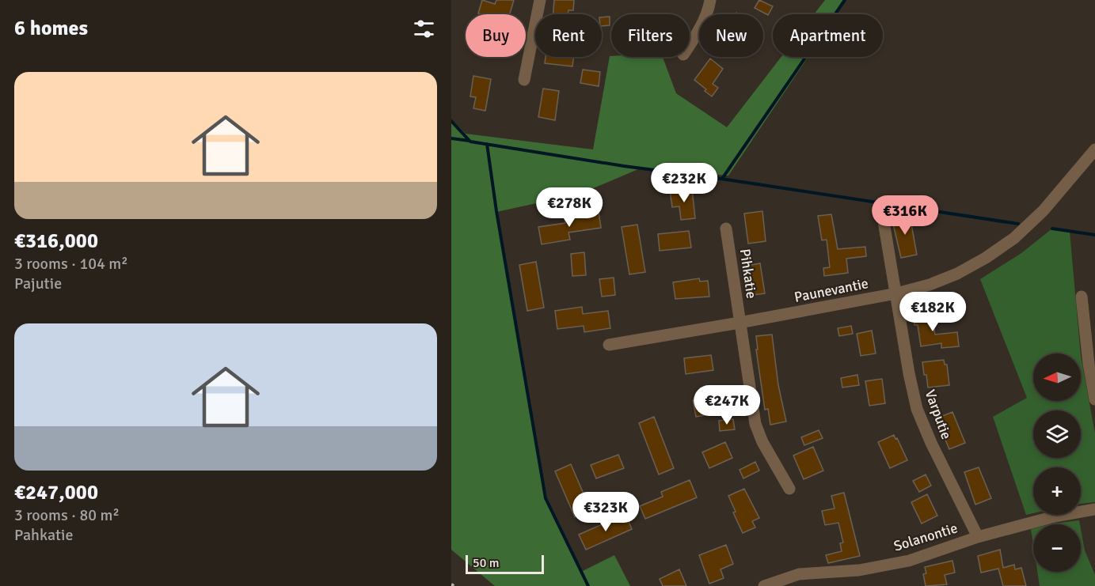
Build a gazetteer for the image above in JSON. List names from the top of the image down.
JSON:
{
  "streets": {
    "street": [
      "Pihkatie",
      "Paunevantie",
      "Varputie",
      "Solanontie"
    ]
  },
  "crossings": [
    ["Pihkatie", "Paunevantie"],
    ["Paunevantie", "Varputie"],
    ["Varputie", "Solanontie"]
  ],
  "scale_bar": "50 m",
  "north": "left",
  "page": {
    "heading": "6 homes",
    "chip": [
      "Buy",
      "Rent",
      "Filters",
      "New",
      "Apartment"
    ],
    "list": [
      {
        "name": "€316,000",
        "note": "3 rooms · 104 m² · Pajutie"
      },
      {
        "name": "€247,000",
        "note": "3 rooms · 80 m² · Pahkatie"
      }
    ],
    "price": [
      "€232K",
      "€278K",
      "€316K",
      "€182K",
      "€247K",
      "€323K"
    ],
    "map_buttons": ["+", "−"],
    "scale": "50 m"
  }
}
